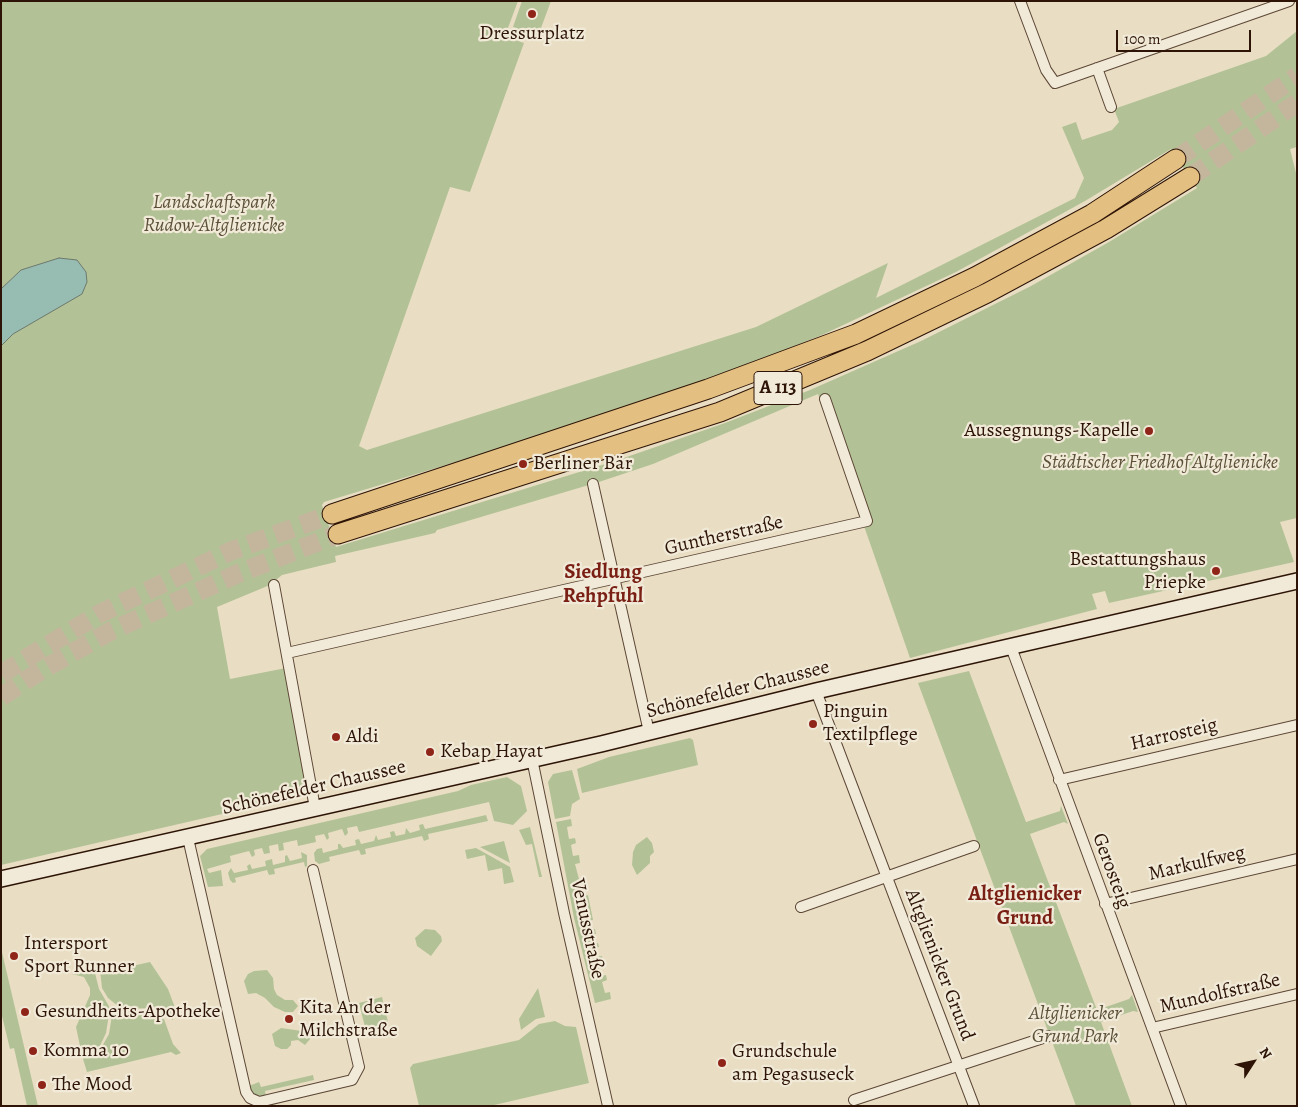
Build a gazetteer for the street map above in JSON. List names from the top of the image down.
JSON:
{
  "streets": {
    "highway": ["A 113"],
    "main road": ["Schönefelder Chaussee"],
    "street": [
      "Guntherstraße",
      "Harrosteig",
      "Markulfweg",
      "Gerosteig",
      "Venusstraße",
      "Altglienicker Grund",
      "Mundolfstraße"
    ]
  },
  "crossings": [
    ["Schönefelder Chaussee", "Gerosteig"],
    ["Schönefelder Chaussee", "Venusstraße"],
    ["Schönefelder Chaussee", "Altglienicker Grund"],
    ["Harrosteig", "Gerosteig"],
    ["Markulfweg", "Gerosteig"],
    ["Gerosteig", "Mundolfstraße"]
  ],
  "districts": ["Siedlung Rehpfuhl", "Altglienicker Grund"],
  "parks": ["Landschaftspark Rudow-Altglienicke", "Städtischer Friedhof Altglienicke", "Altglienicker Grund Park"],
  "places": [
    "Dressurplatz",
    "Aussegnungs-Kapelle",
    "Berliner Bär",
    "Bestattungshaus Priepke",
    "Pinguin Textilpflege",
    "Aldi",
    "Kebap Hayat",
    "Intersport Sport Runner",
    "Gesundheits-Apotheke",
    "Kita An der Milchstraße",
    "Komma 10",
    "Grundschule am Pegasuseck",
    "The Mood"
  ],
  "scale_bar": "100 m",
  "north": "top right"
}
